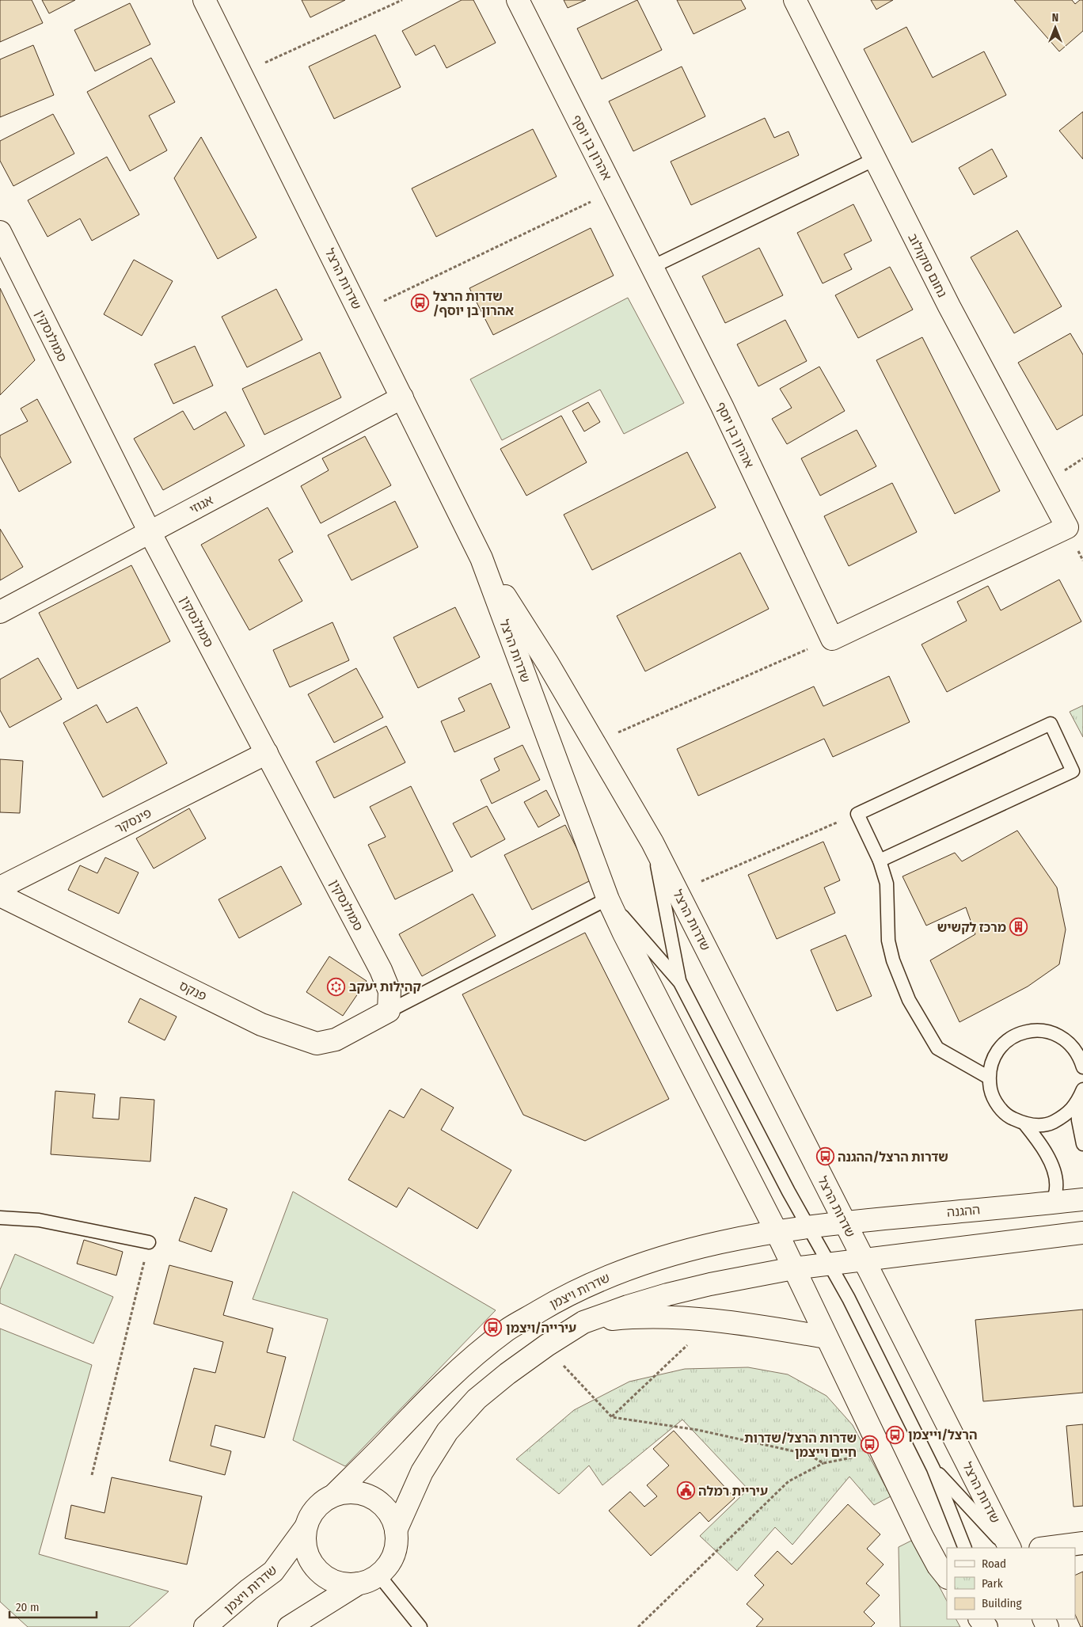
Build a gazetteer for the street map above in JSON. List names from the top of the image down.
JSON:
{
  "streets": {
    "street": [
      "אהרון בן יוסף",
      "נחום סוקולוב",
      "שדרות הרצל",
      "סמולנסקין",
      "אגוזי",
      "פינסקר",
      "פנקס",
      "ההגנה",
      "שדרות ויצמן"
    ]
  },
  "crossings": [
    ["אהרון בן יוסף", "נחום סוקולוב"],
    ["שדרות הרצל", "אגוזי"],
    ["שדרות הרצל", "ההגנה"],
    ["שדרות הרצל", "שדרות ויצמן"],
    ["סמולנסקין", "אגוזי"],
    ["סמולנסקין", "פינסקר"],
    ["סמולנסקין", "פנקס"],
    ["ההגנה", "שדרות ויצמן"]
  ],
  "places": {
    "bus stop": [
      "שדרות הרצל /אהרון בן יוסף",
      "שדרות הרצל/ההגנה",
      "עירייה/ויצמן",
      "הרצל/וייצמן",
      "שדרות הרצל/שדרות חיים וייצמן"
    ],
    "building": ["מרכז לקשיש"],
    "synagogue": ["קהילות יעקב"],
    "public building": ["עיריית רמלה"]
  },
  "legend": ["Road", "Park", "Building"],
  "scale_bar": "20 m",
  "north": "top"
}
